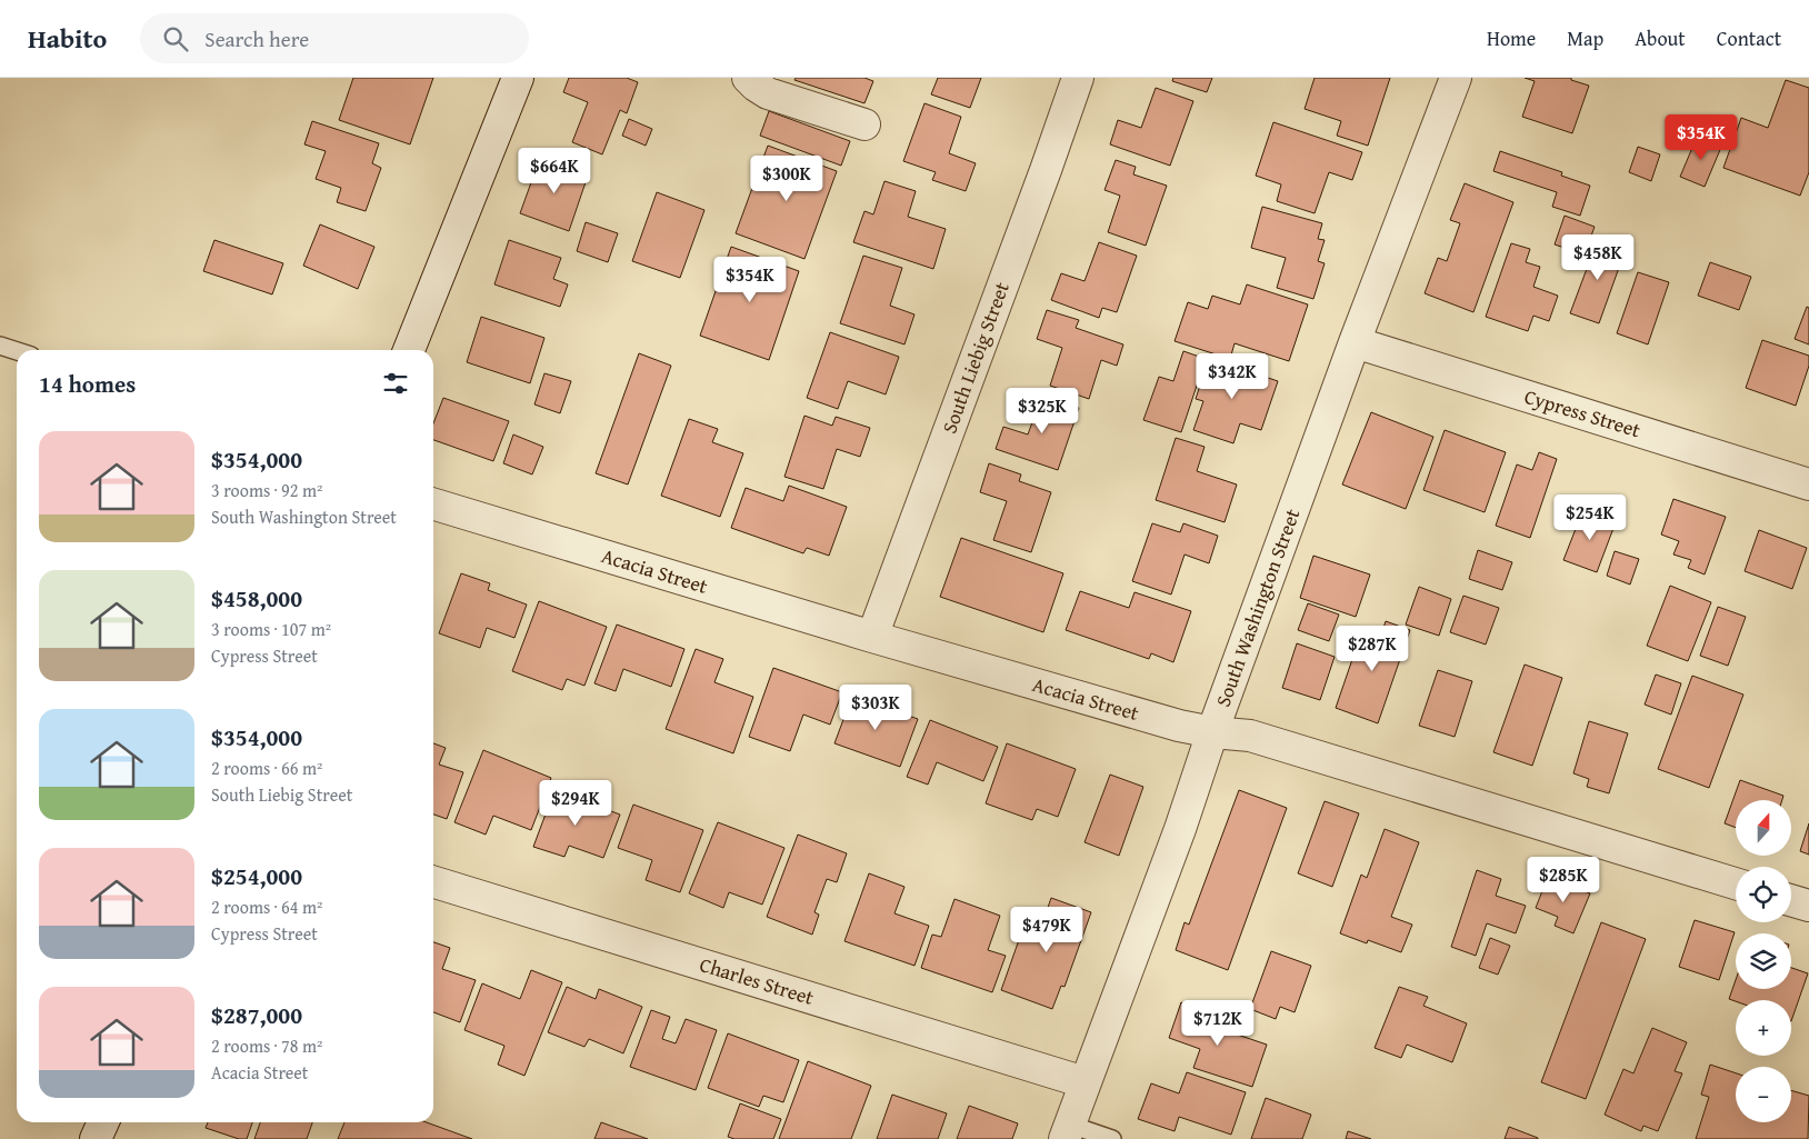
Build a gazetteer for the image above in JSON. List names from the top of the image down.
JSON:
{
  "streets": {
    "street": [
      "South Liebig Street",
      "Cypress Street",
      "Acacia Street",
      "South Washington Street",
      "Charles Street"
    ]
  },
  "crossings": [
    ["South Liebig Street", "Acacia Street"],
    ["Cypress Street", "South Washington Street"],
    ["Acacia Street", "South Washington Street"],
    ["South Washington Street", "Charles Street"]
  ],
  "north": "top",
  "page": {
    "header": "Habito",
    "search": "Search here",
    "nav": [
      "Home",
      "Map",
      "About",
      "Contact"
    ],
    "price": [
      "$354K",
      "$664K",
      "$300K",
      "$458K",
      "$354K",
      "$342K",
      "$325K",
      "$254K",
      "$287K",
      "$303K",
      "$294K",
      "$285K",
      "$479K",
      "$712K"
    ],
    "heading": "14 homes",
    "list": [
      {
        "name": "$354,000",
        "note": "3 rooms · 92 m² · South Washington Street"
      },
      {
        "name": "$458,000",
        "note": "3 rooms · 107 m² · Cypress Street"
      },
      {
        "name": "$354,000",
        "note": "2 rooms · 66 m² · South Liebig Street"
      },
      {
        "name": "$254,000",
        "note": "2 rooms · 64 m² · Cypress Street"
      },
      {
        "name": "$287,000",
        "note": "2 rooms · 78 m² · Acacia Street"
      }
    ],
    "map_buttons": ["+", "−"]
  }
}
